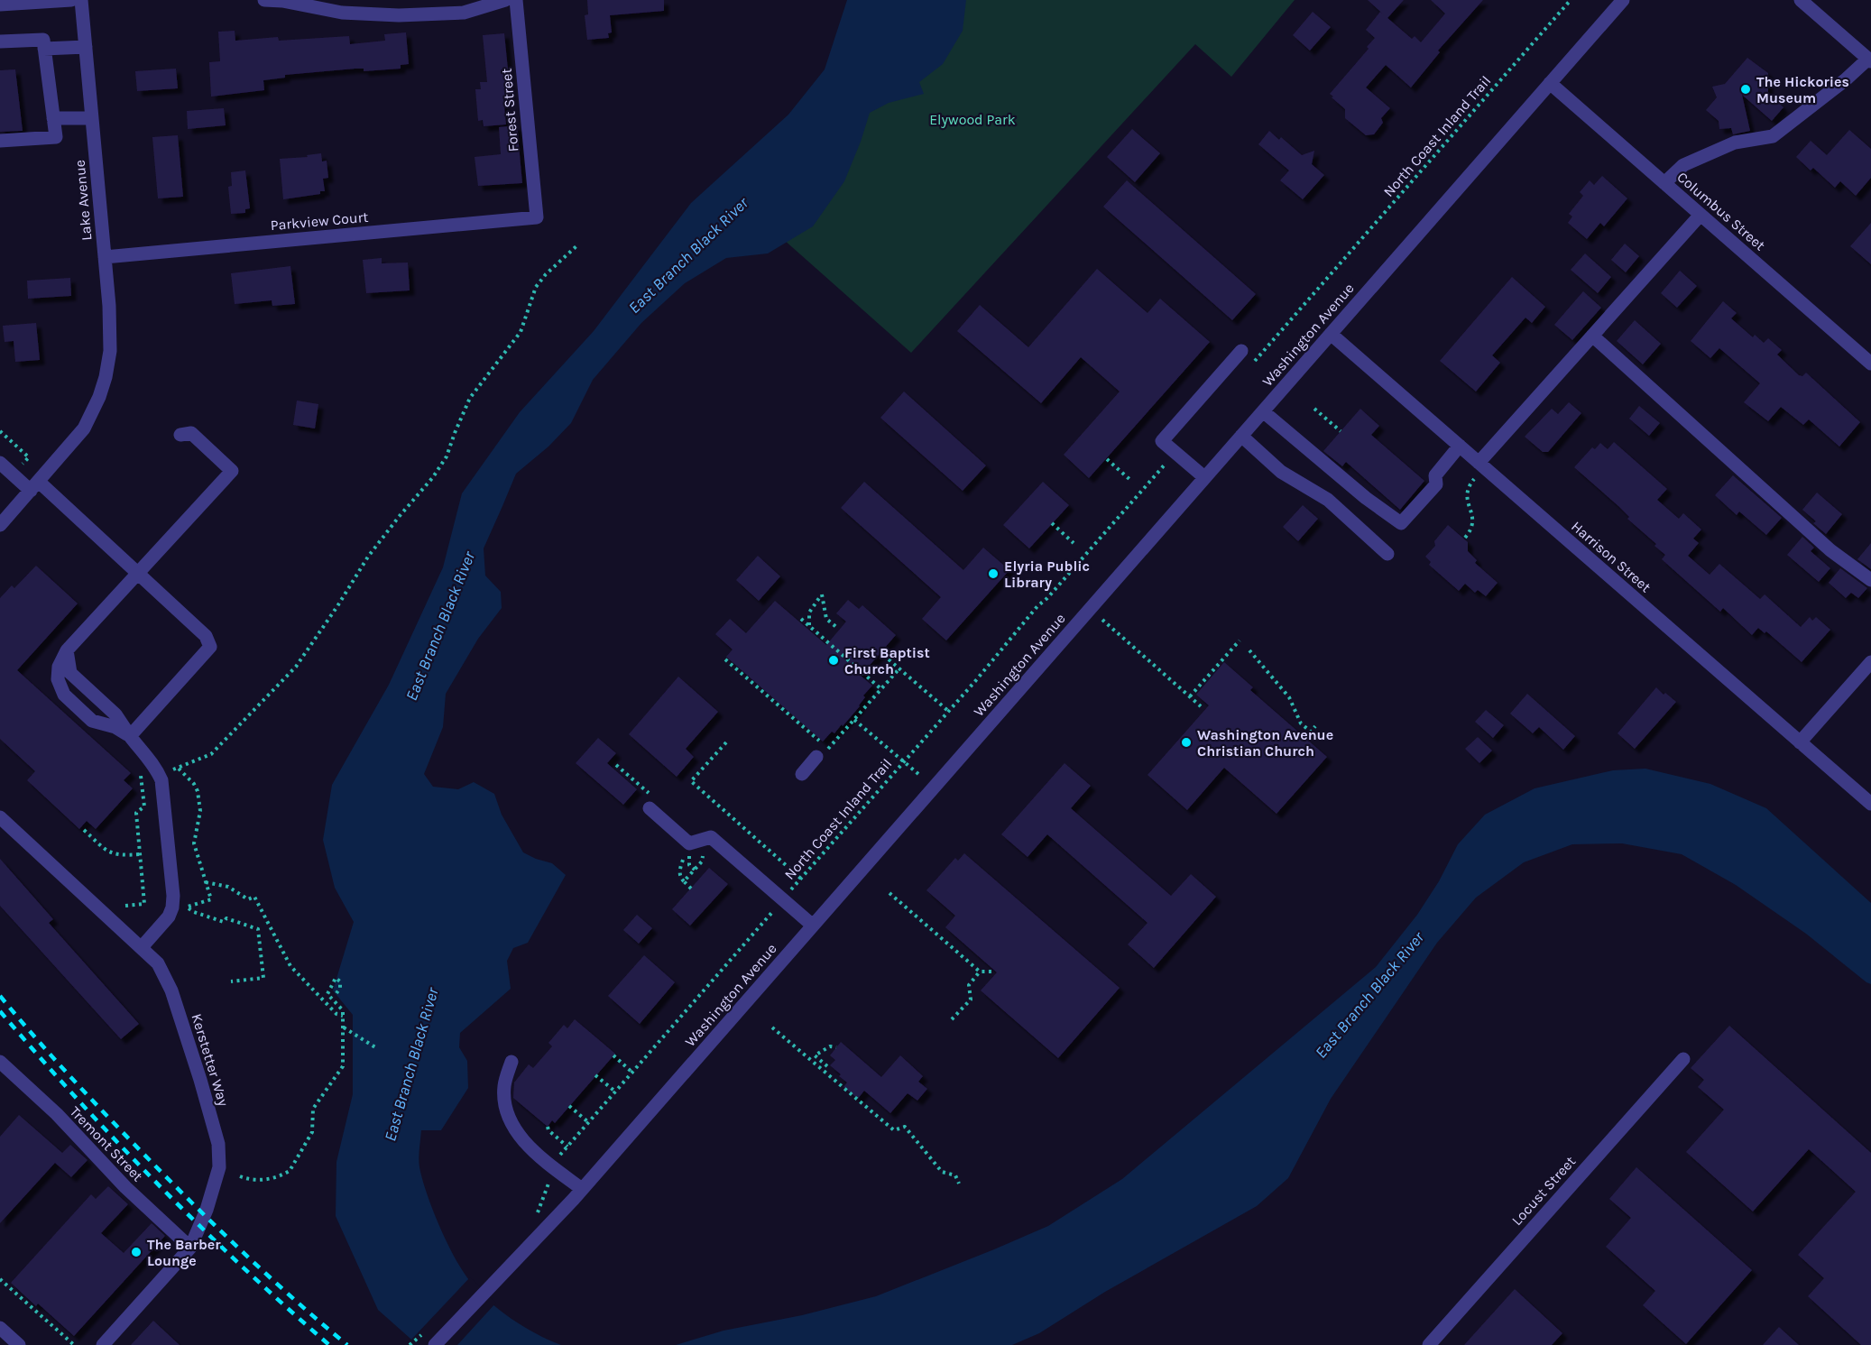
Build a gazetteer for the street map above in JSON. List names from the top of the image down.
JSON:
{
  "streets": {
    "street": [
      "Forest Street",
      "Lake Avenue",
      "Columbus Street",
      "Parkview Court",
      "Washington Avenue",
      "Harrison Street",
      "Kerstetter Way",
      "Tremont Street",
      "Locust Street"
    ],
    "path": ["North Coast Inland Trail"]
  },
  "crossings": [
    ["Forest Street", "Parkview Court"],
    ["Lake Avenue", "Parkview Court"],
    ["Columbus Street", "Washington Avenue"],
    ["Washington Avenue", "Harrison Street"],
    ["Kerstetter Way", "Tremont Street"]
  ],
  "water": ["East Branch Black River"],
  "parks": ["Elywood Park"],
  "places": [
    "The Hickories Museum",
    "Elyria Public Library",
    "First Baptist Church",
    "Washington Avenue Christian Church",
    "The Barber Lounge"
  ]
}
